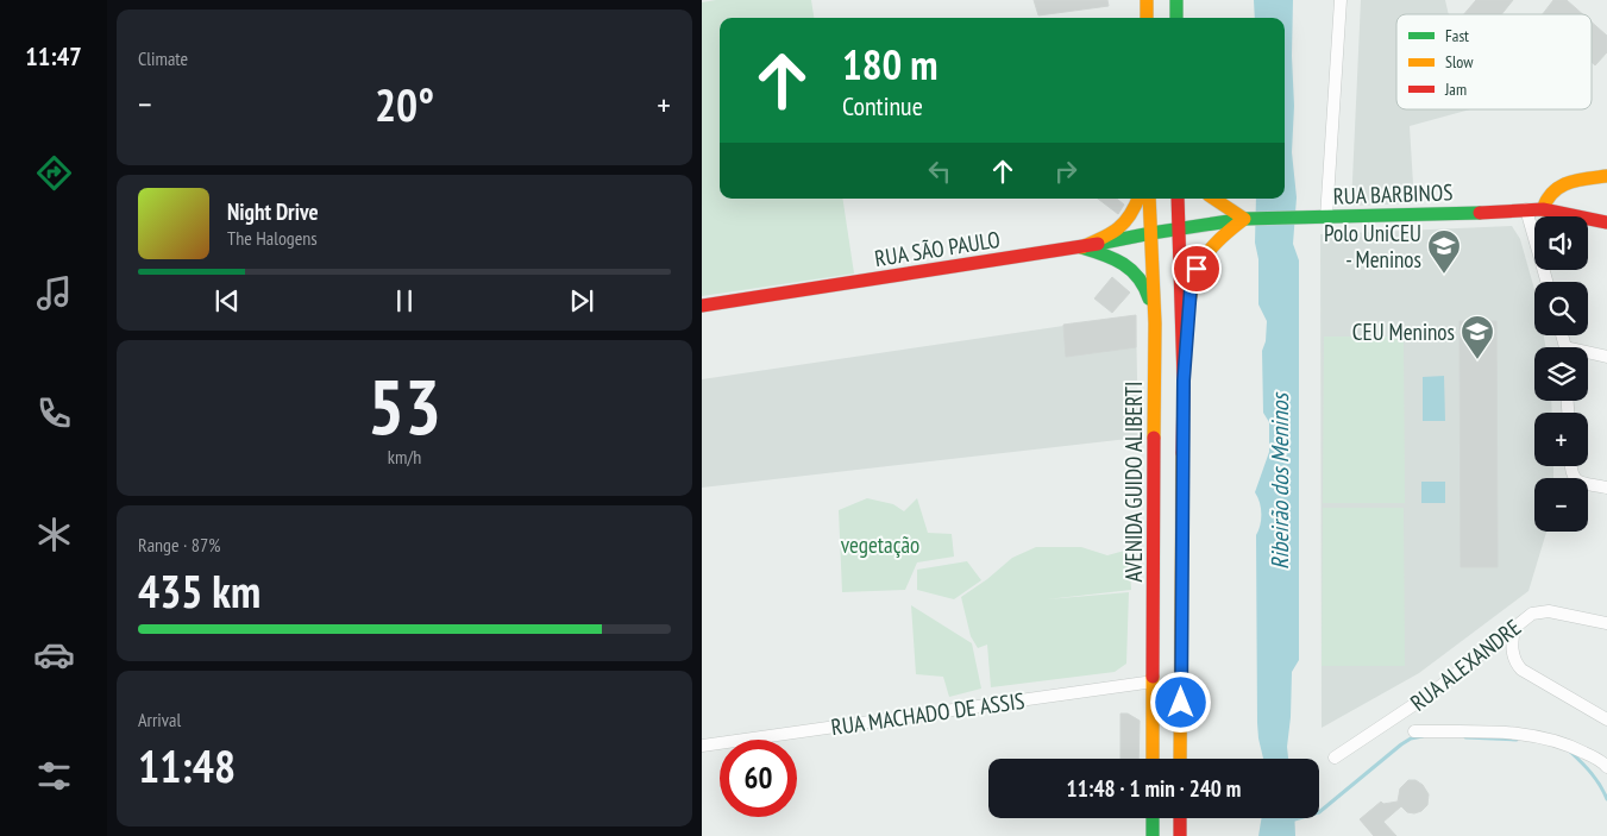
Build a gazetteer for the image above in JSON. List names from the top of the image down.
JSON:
{
  "streets": {
    "main road": ["RUA BARBINOS", "RUA SÃO PAULO", "AVENIDA GUIDO ALIBERTI"],
    "street": ["RUA ALEXANDRE", "RUA MACHADO DE ASSIS"]
  },
  "crossings": [
    ["RUA BARBINOS", "RUA SÃO PAULO"],
    ["RUA SÃO PAULO", "AVENIDA GUIDO ALIBERTI"],
    ["AVENIDA GUIDO ALIBERTI", "RUA MACHADO DE ASSIS"]
  ],
  "water": ["Ribeirão dos Meninos"],
  "parks": ["vegetação"],
  "places": {
    "school or university": ["Polo UniCEU - Meninos", "CEU Meninos"]
  },
  "legend": ["Fast", "Slow", "Jam"],
  "page": {
    "tabs": "11:47",
    "tile": [
      "Climate",
      ["53", "km/h"],
      ["Range · 87%", "435 km"],
      ["Arrival", "11:48"]
    ],
    "turn": ["180 m", "Continue"],
    "heat": ["−", "20°", "+"],
    "song": ["Night Drive", "The Halogens"],
    "map_buttons": ["+", "−"],
    "limit": "60",
    "trip": "11:48 · 1 min · 240 m"
  }
}
